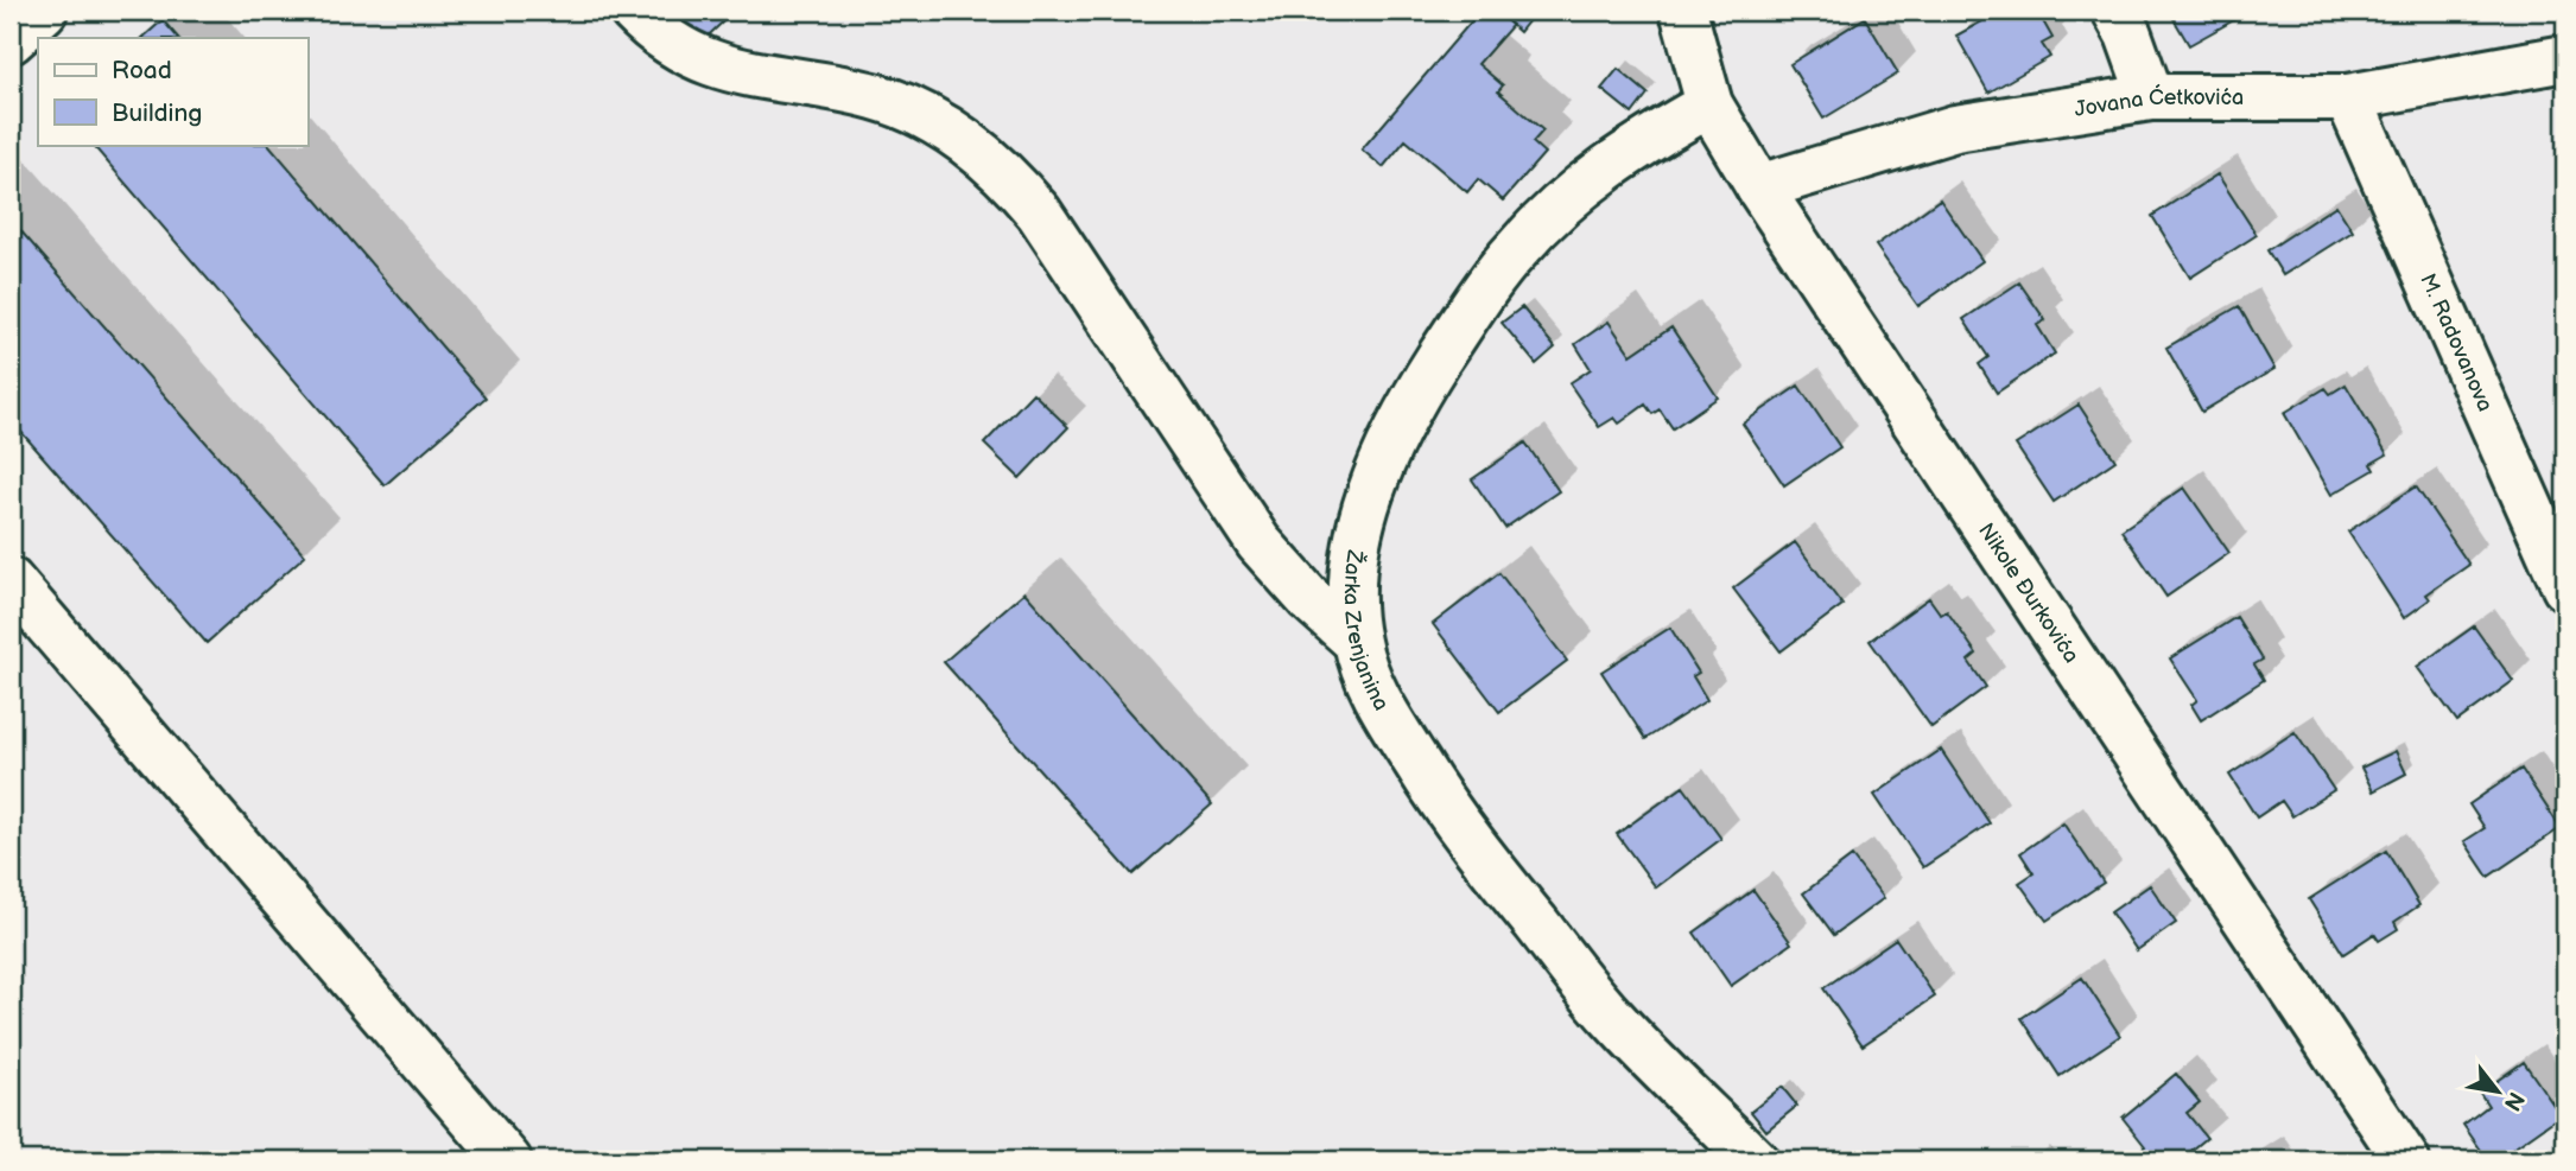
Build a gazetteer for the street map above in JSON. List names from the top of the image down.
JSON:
{
  "streets": {
    "street": [
      "Jovana Ćetkovića",
      "M. Radovanova",
      "Nikole Đurkovića",
      "Žarka Zrenjanina"
    ]
  },
  "crossings": [
    ["Jovana Ćetkovića", "M. Radovanova"],
    ["Jovana Ćetkovića", "Nikole Đurkovića"],
    ["Nikole Đurkovića", "Žarka Zrenjanina"]
  ],
  "legend": ["Road", "Building"],
  "north": "bottom right"
}
